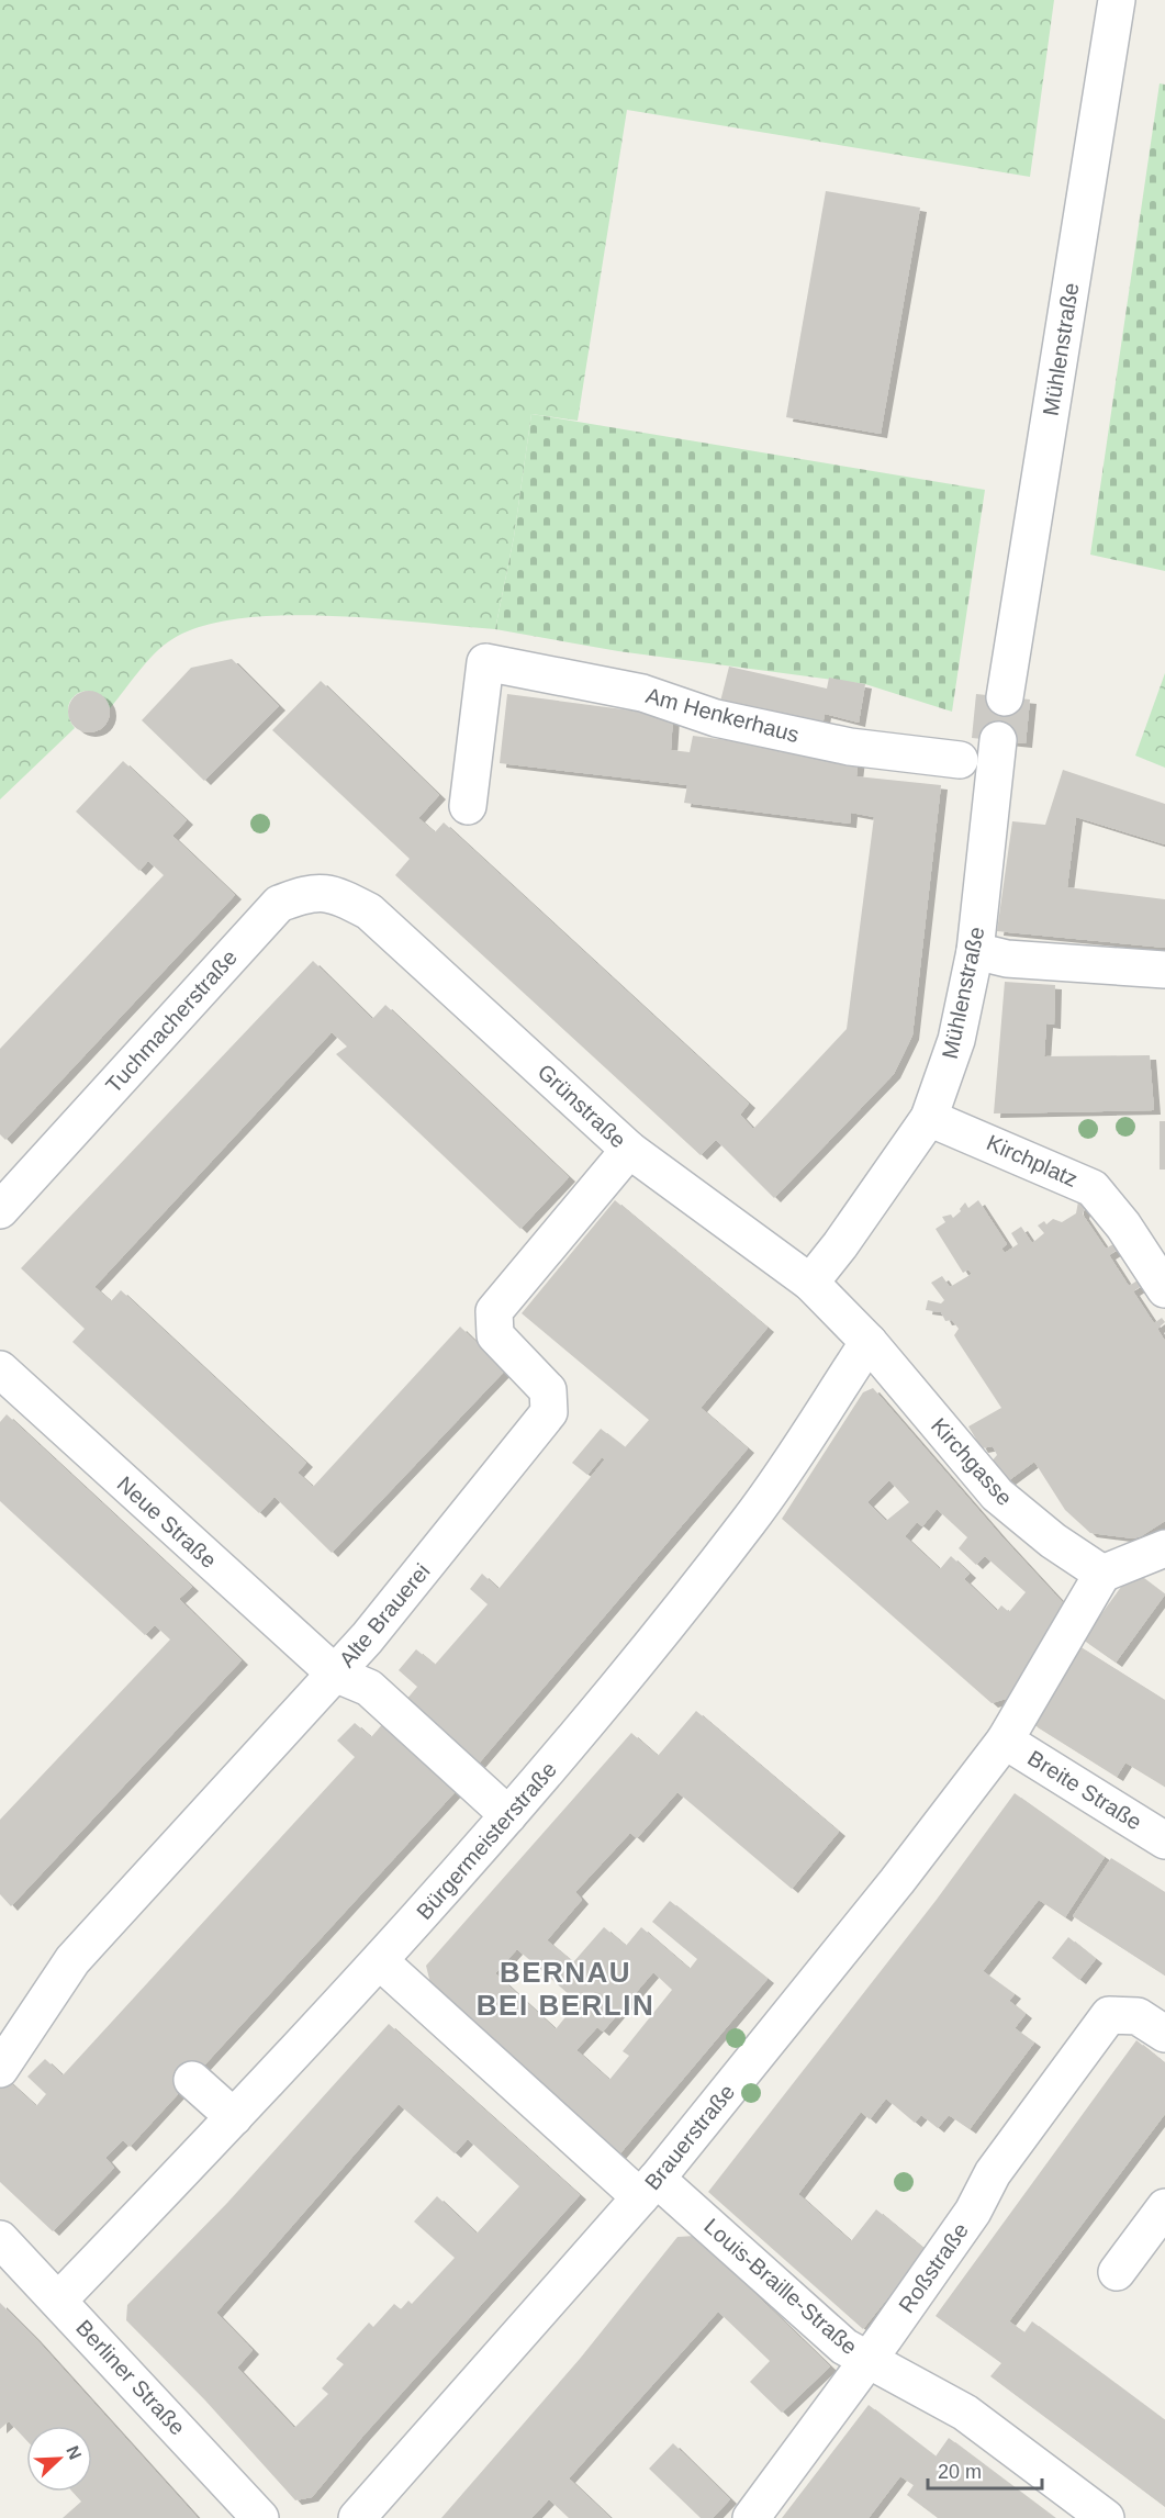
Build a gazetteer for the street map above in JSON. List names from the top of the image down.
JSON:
{
  "streets": {
    "street": [
      "Mühlenstraße",
      "Am Henkerhaus",
      "Tuchmacherstraße",
      "Grünstraße",
      "Kirchplatz",
      "Kirchgasse",
      "Neue Straße",
      "Alte Brauerei",
      "Breite Straße",
      "Bürgermeisterstraße",
      "Brauerstraße",
      "Roßstraße",
      "Louis-Braille-Straße",
      "Berliner Straße"
    ]
  },
  "crossings": [
    ["Mühlenstraße", "Grünstraße"],
    ["Mühlenstraße", "Kirchplatz"],
    ["Mühlenstraße", "Kirchgasse"],
    ["Tuchmacherstraße", "Grünstraße"],
    ["Grünstraße", "Kirchgasse"],
    ["Grünstraße", "Alte Brauerei"],
    ["Kirchgasse", "Bürgermeisterstraße"],
    ["Kirchgasse", "Brauerstraße"],
    ["Neue Straße", "Alte Brauerei"],
    ["Breite Straße", "Brauerstraße"],
    ["Bürgermeisterstraße", "Louis-Braille-Straße"],
    ["Bürgermeisterstraße", "Berliner Straße"],
    ["Brauerstraße", "Louis-Braille-Straße"],
    ["Roßstraße", "Louis-Braille-Straße"]
  ],
  "districts": ["BERNAU BEI BERLIN"],
  "scale_bar": "20 m",
  "north": "top right"
}
